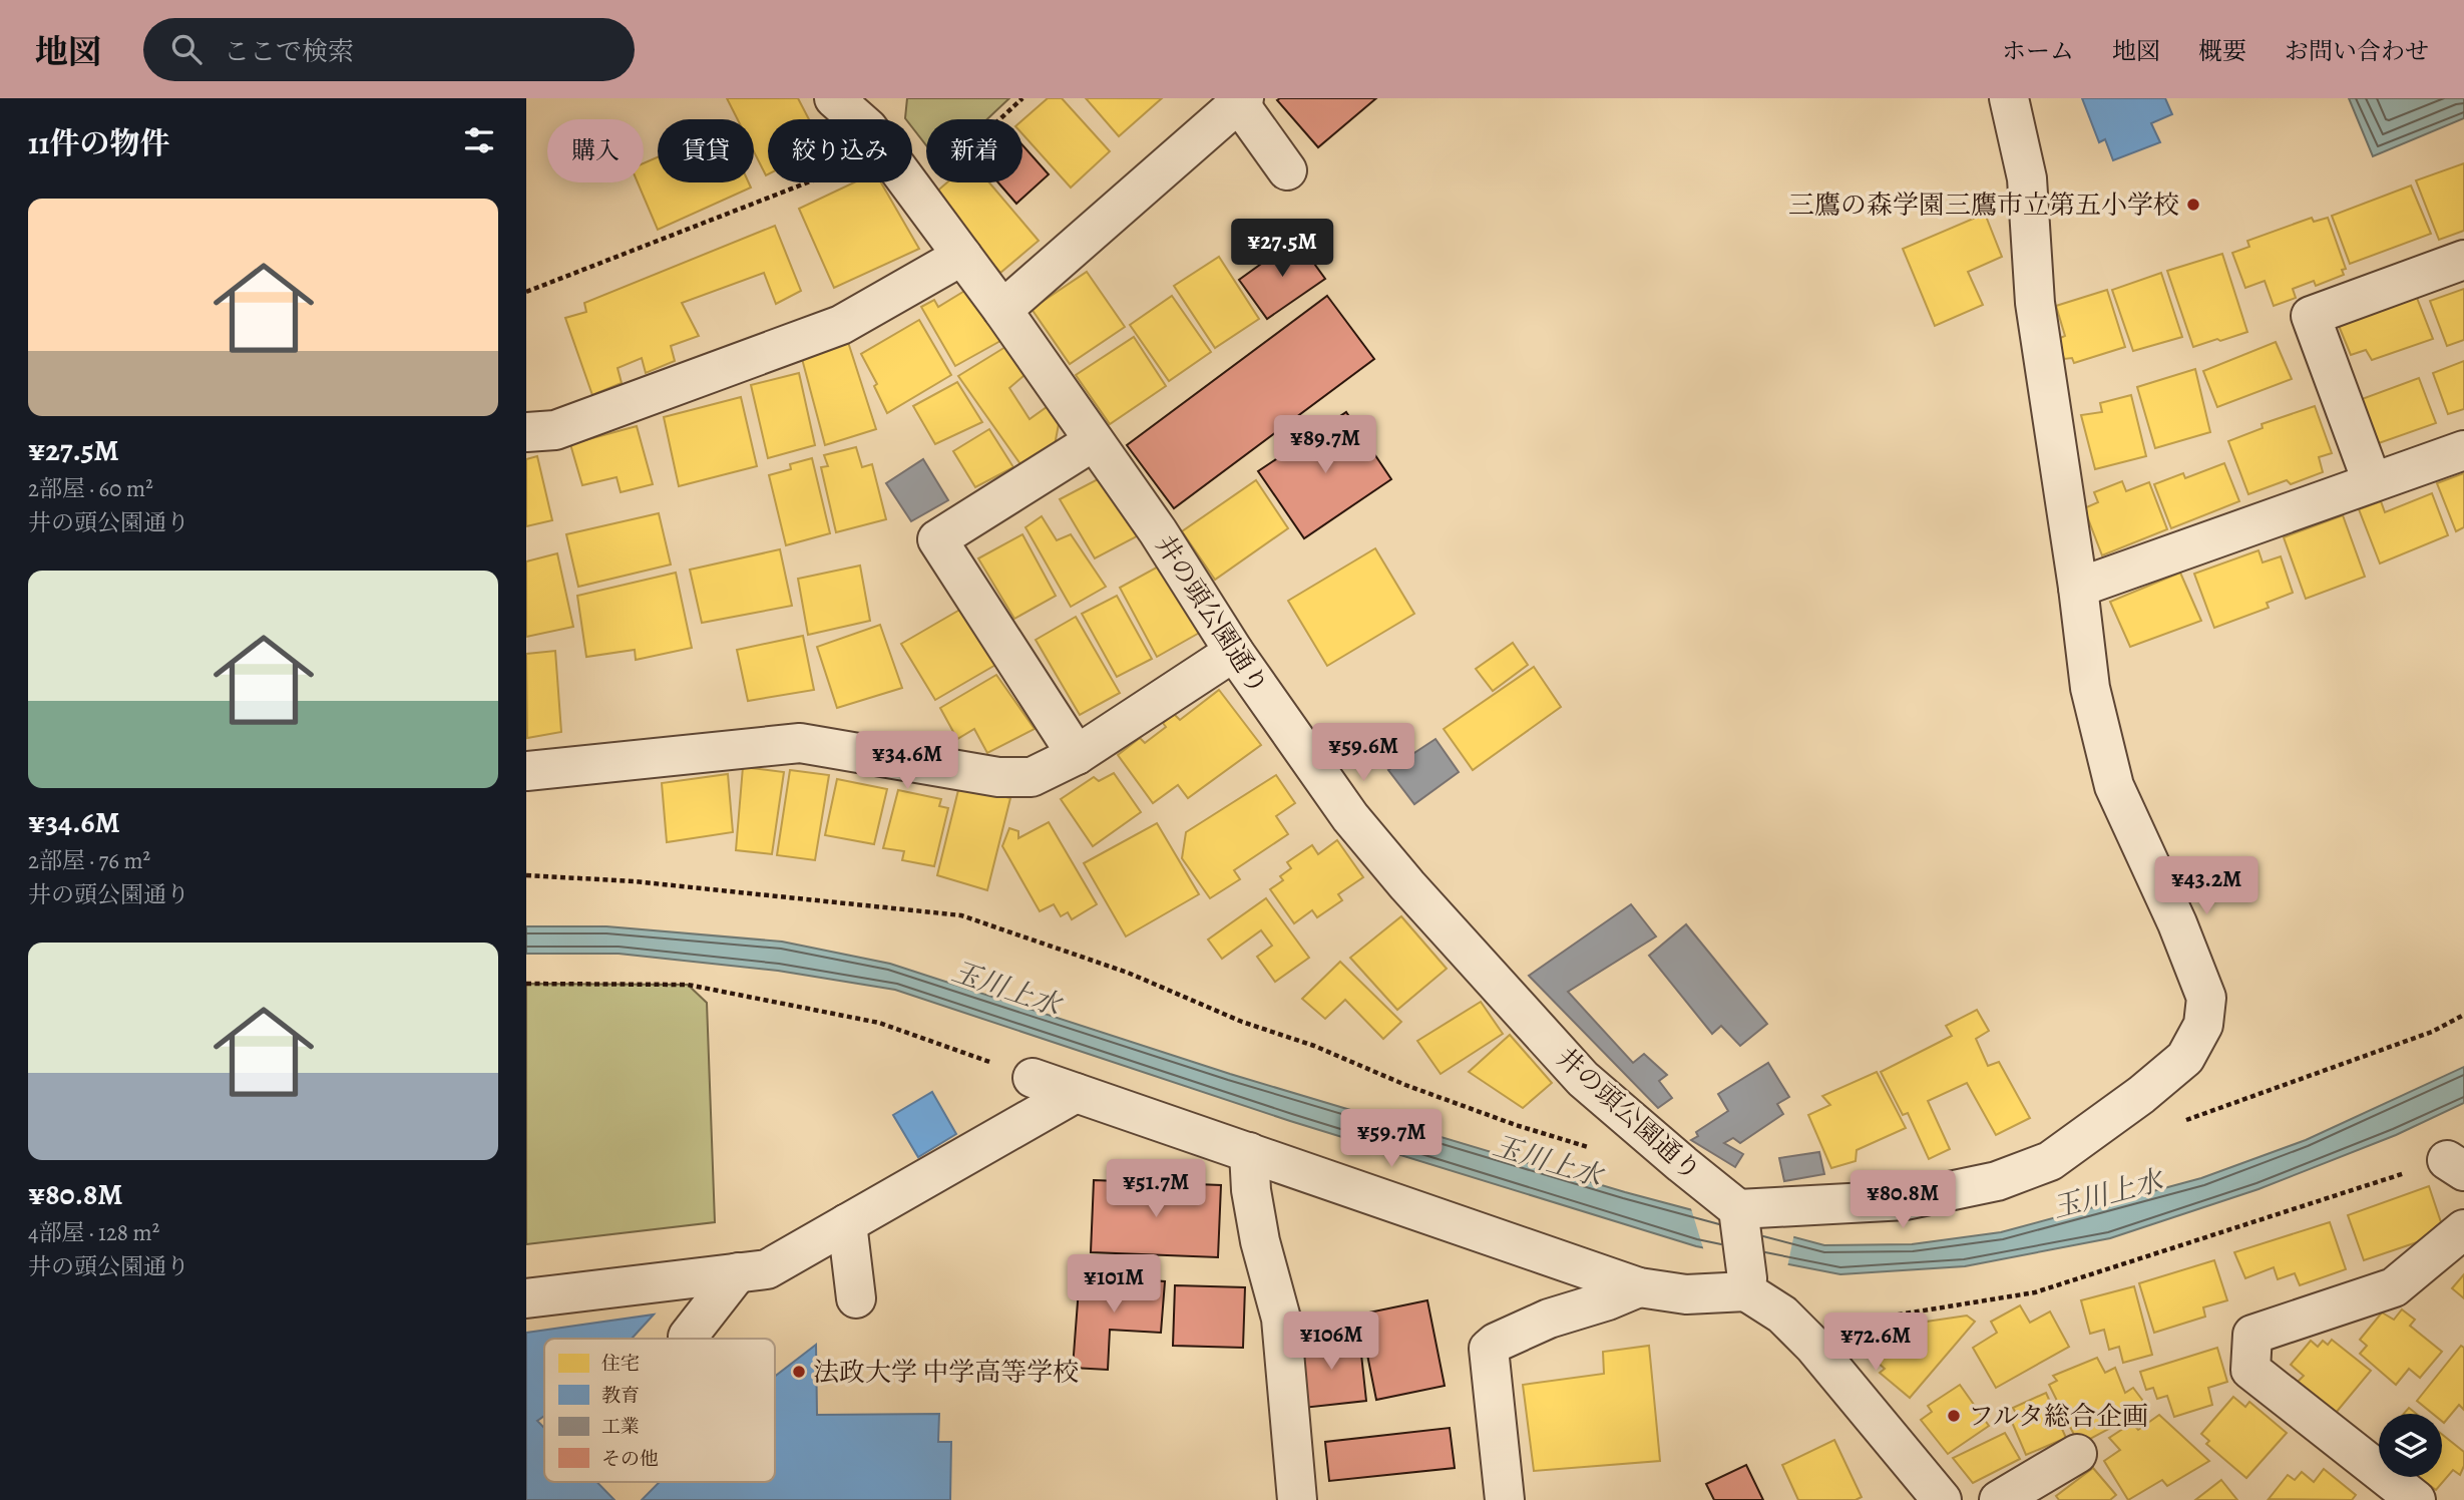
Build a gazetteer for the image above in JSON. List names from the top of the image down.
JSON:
{
  "streets": {
    "street": ["井の頭公園通り"]
  },
  "water": ["玉川上水"],
  "places": ["三鷹の森学園三鷹市立第五小学校", "法政大学 中学高等学校", "フルタ総合企画"],
  "legend": [
    "住宅",
    "教育",
    "工業",
    "その他"
  ],
  "page": {
    "header": "地図",
    "search": "ここで検索",
    "nav": [
      "ホーム",
      "地図",
      "概要",
      "お問い合わせ"
    ],
    "heading": "11件の物件",
    "chip": [
      "購入",
      "賃貸",
      "絞り込み",
      "新着"
    ],
    "list": [
      {
        "name": "¥27.5M",
        "note": "2部屋 · 60 m² · 井の頭公園通り"
      },
      {
        "name": "¥34.6M",
        "note": "2部屋 · 76 m² · 井の頭公園通り"
      },
      {
        "name": "¥80.8M",
        "note": "4部屋 · 128 m² · 井の頭公園通り"
      }
    ],
    "price": [
      "¥27.5M",
      "¥89.7M",
      "¥59.6M",
      "¥34.6M",
      "¥43.2M",
      "¥59.7M",
      "¥51.7M",
      "¥80.8M",
      "¥101M",
      "¥106M",
      "¥72.6M"
    ]
  }
}
